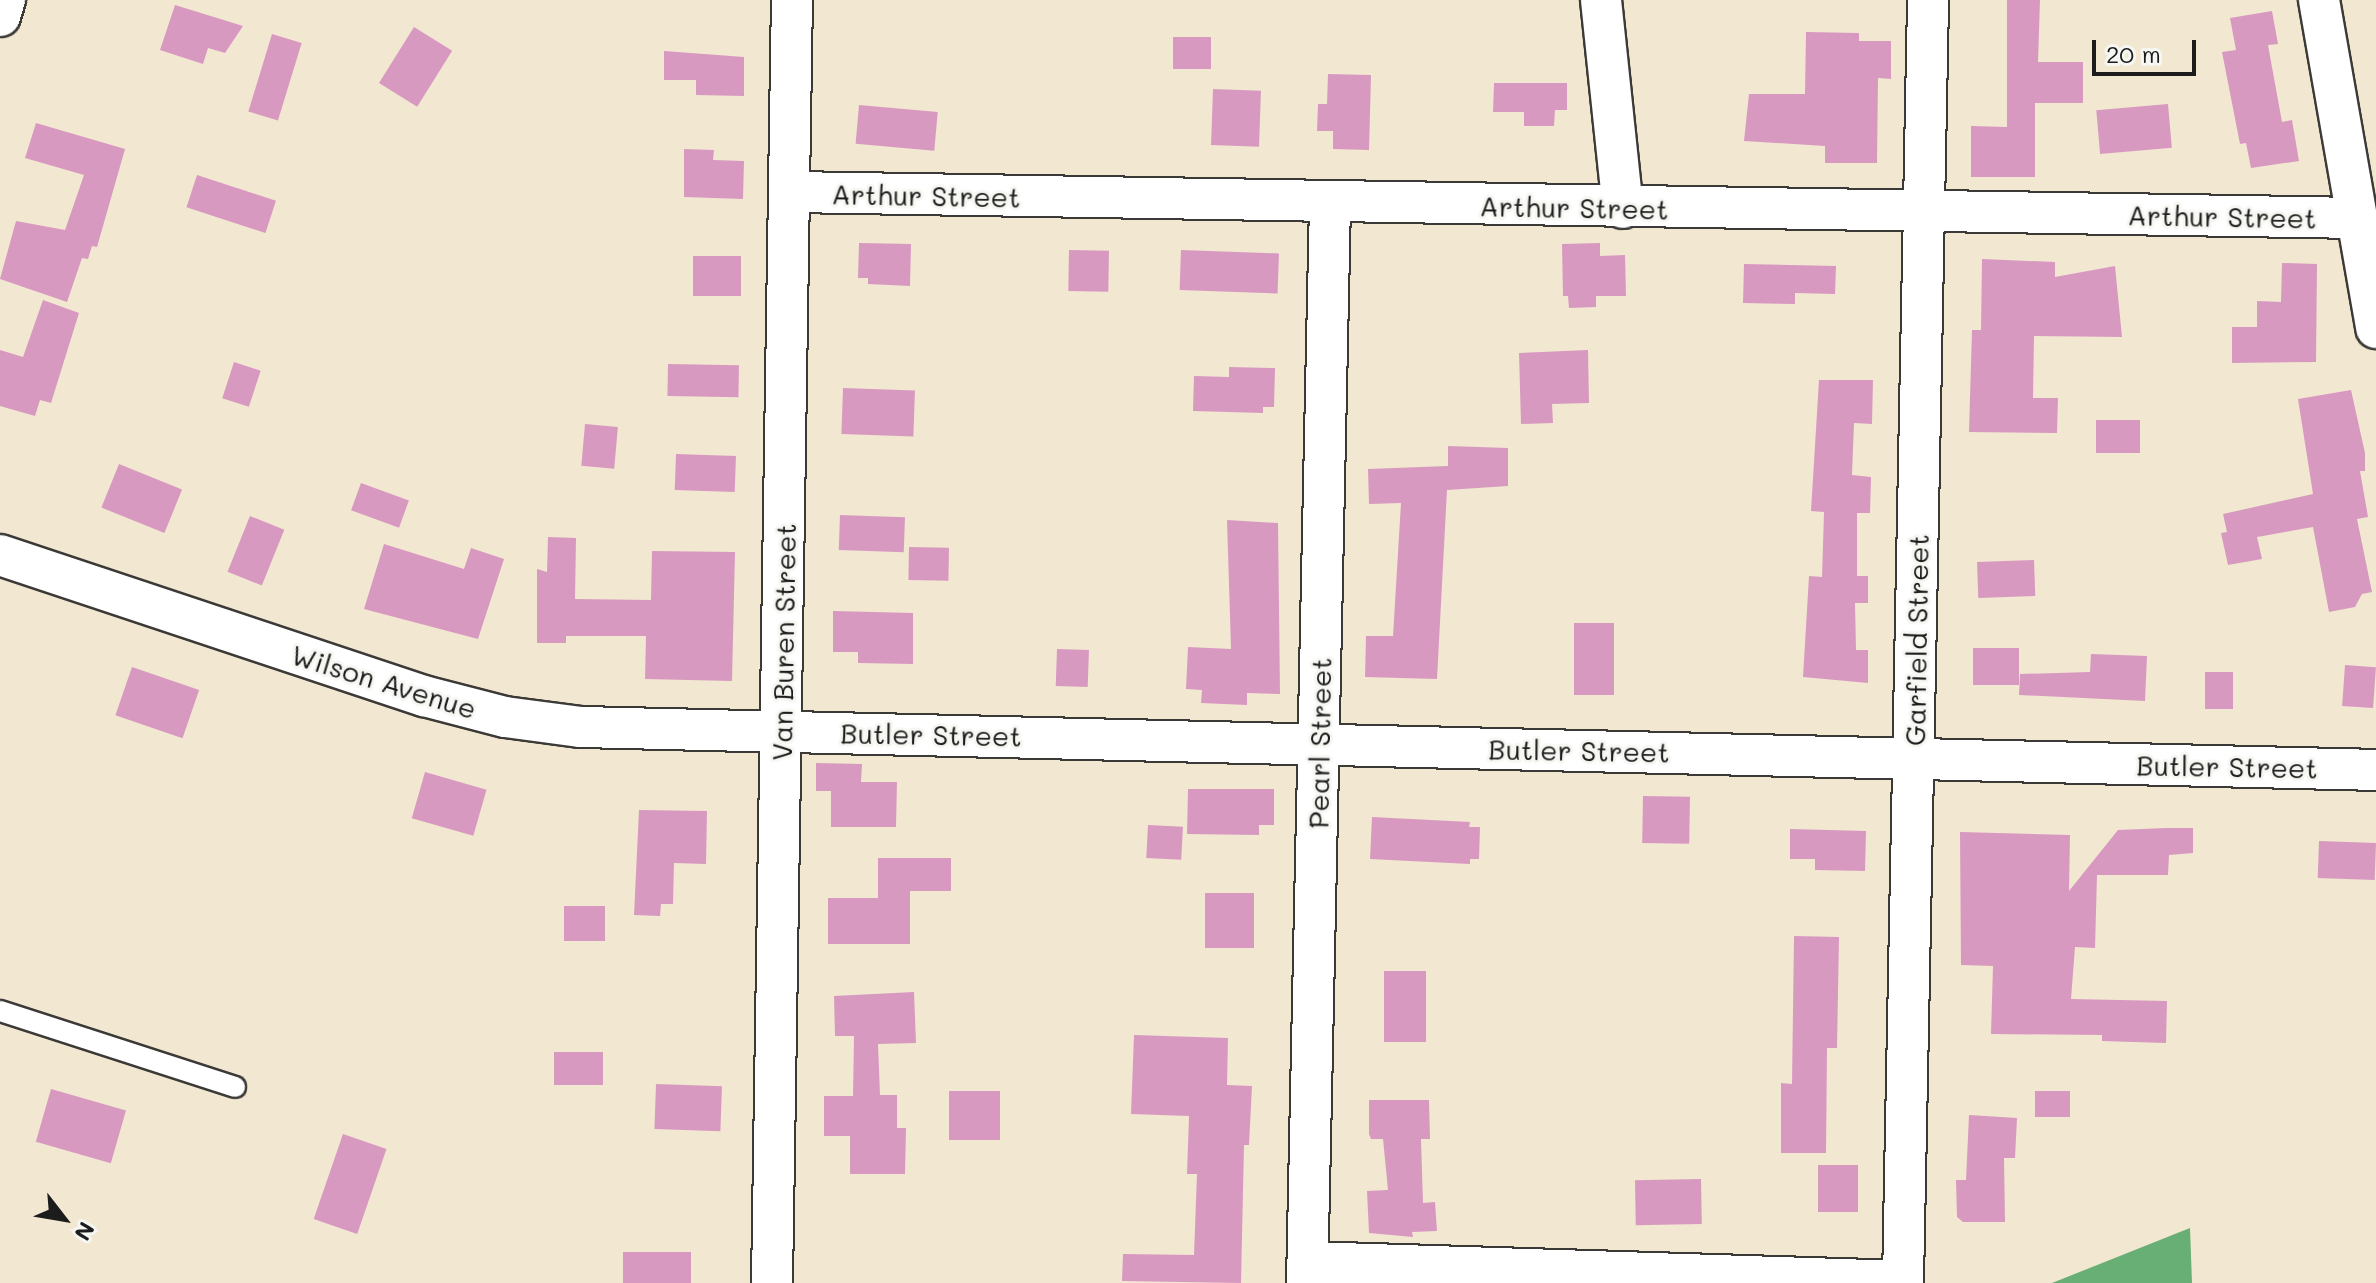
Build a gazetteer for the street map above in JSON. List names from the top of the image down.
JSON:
{
  "streets": {
    "street": [
      "Arthur Street",
      "Garfield Street",
      "Van Buren Street",
      "Wilson Avenue",
      "Butler Street",
      "Pearl Street"
    ]
  },
  "crossings": [
    ["Arthur Street", "Garfield Street"],
    ["Arthur Street", "Van Buren Street"],
    ["Arthur Street", "Pearl Street"],
    ["Garfield Street", "Butler Street"],
    ["Garfield Street", "Pearl Street"],
    ["Van Buren Street", "Wilson Avenue"],
    ["Van Buren Street", "Butler Street"],
    ["Wilson Avenue", "Butler Street"],
    ["Butler Street", "Pearl Street"]
  ],
  "scale_bar": "20 m",
  "north": "bottom right"
}
